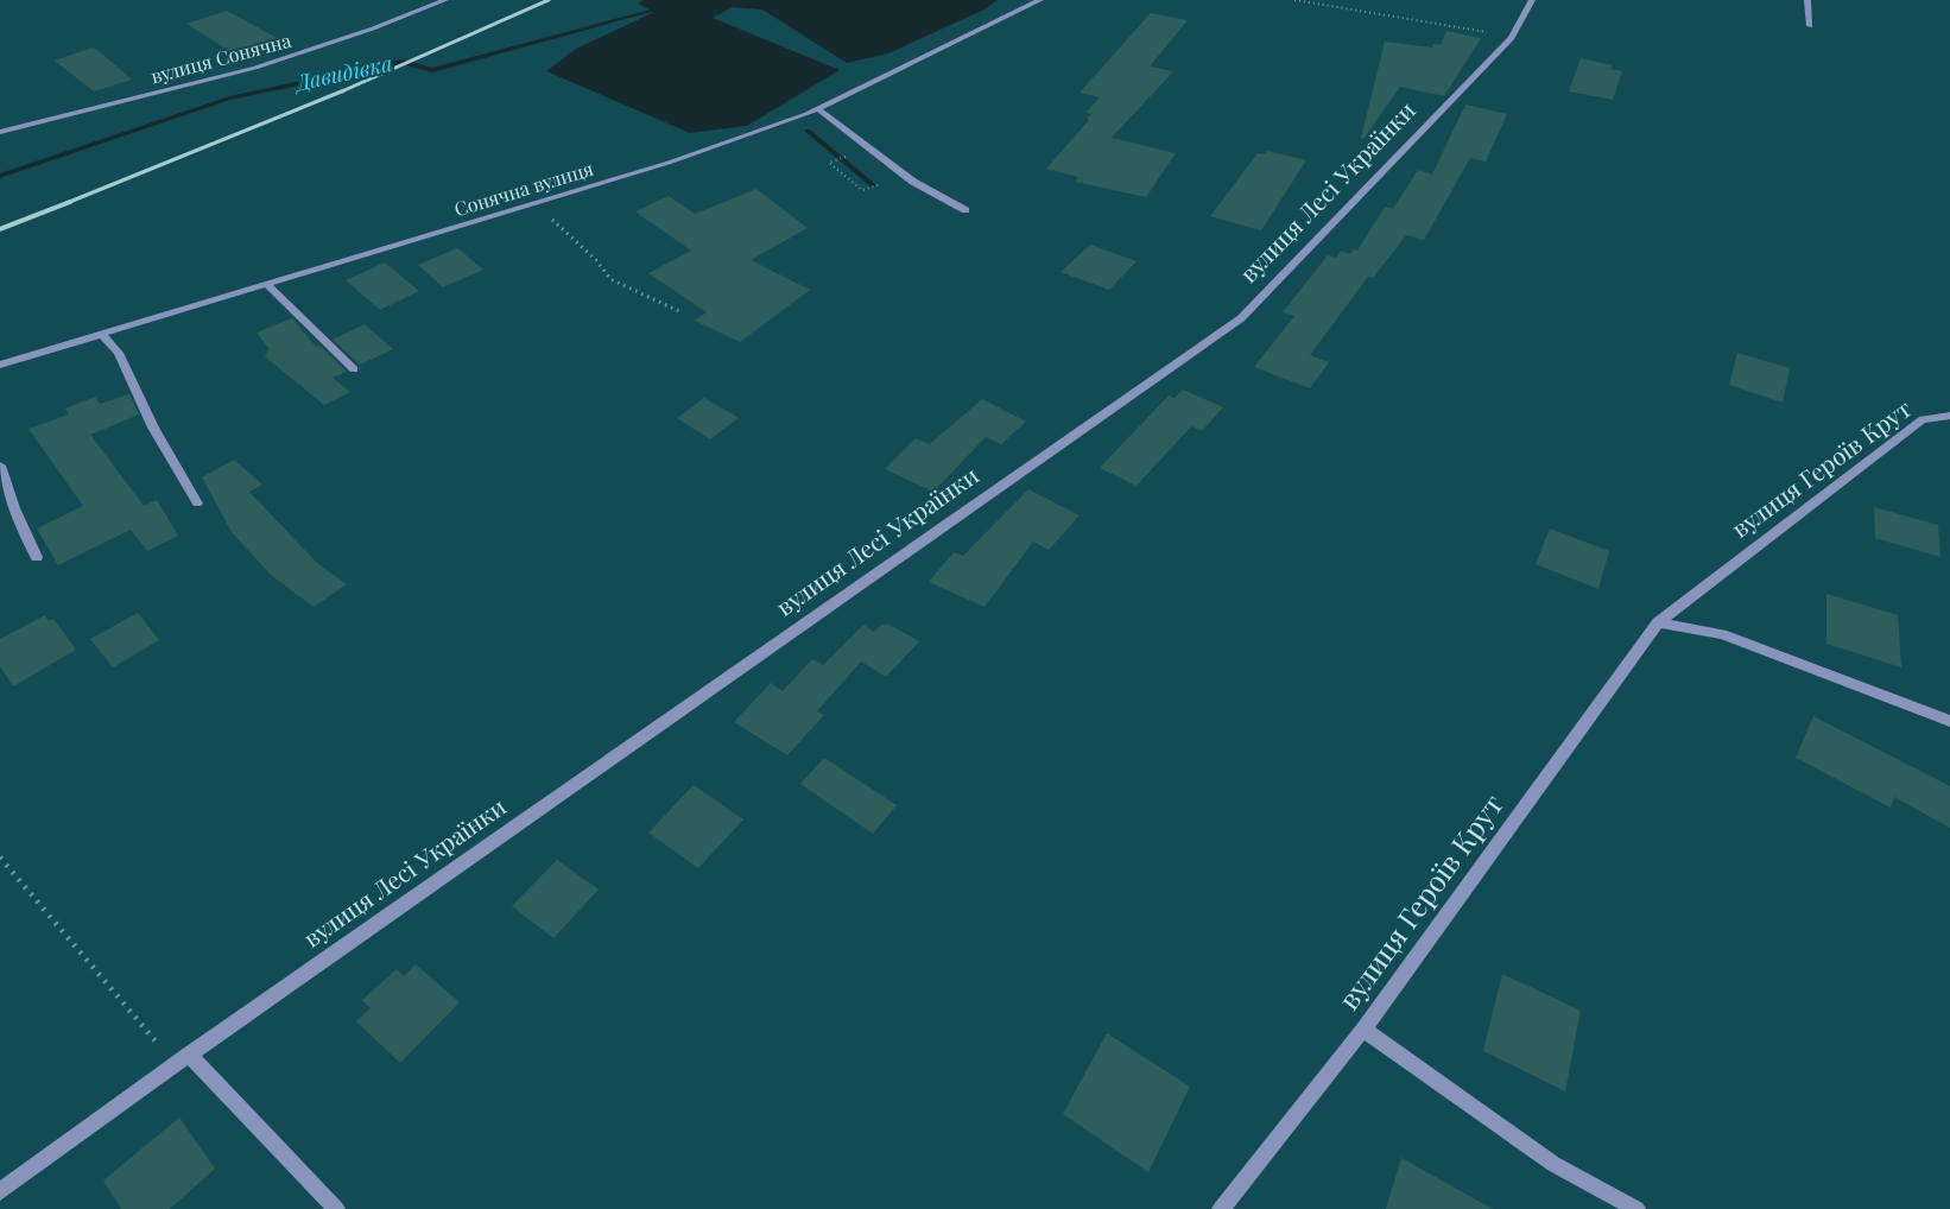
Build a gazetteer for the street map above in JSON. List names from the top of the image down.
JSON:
{
  "streets": {
    "street": [
      "вулиця Сонячна",
      "Сонячна вулиця",
      "вулиця Лесі Українки",
      "вулиця Героїв Крут"
    ]
  },
  "water": ["Давидівка"]
}
